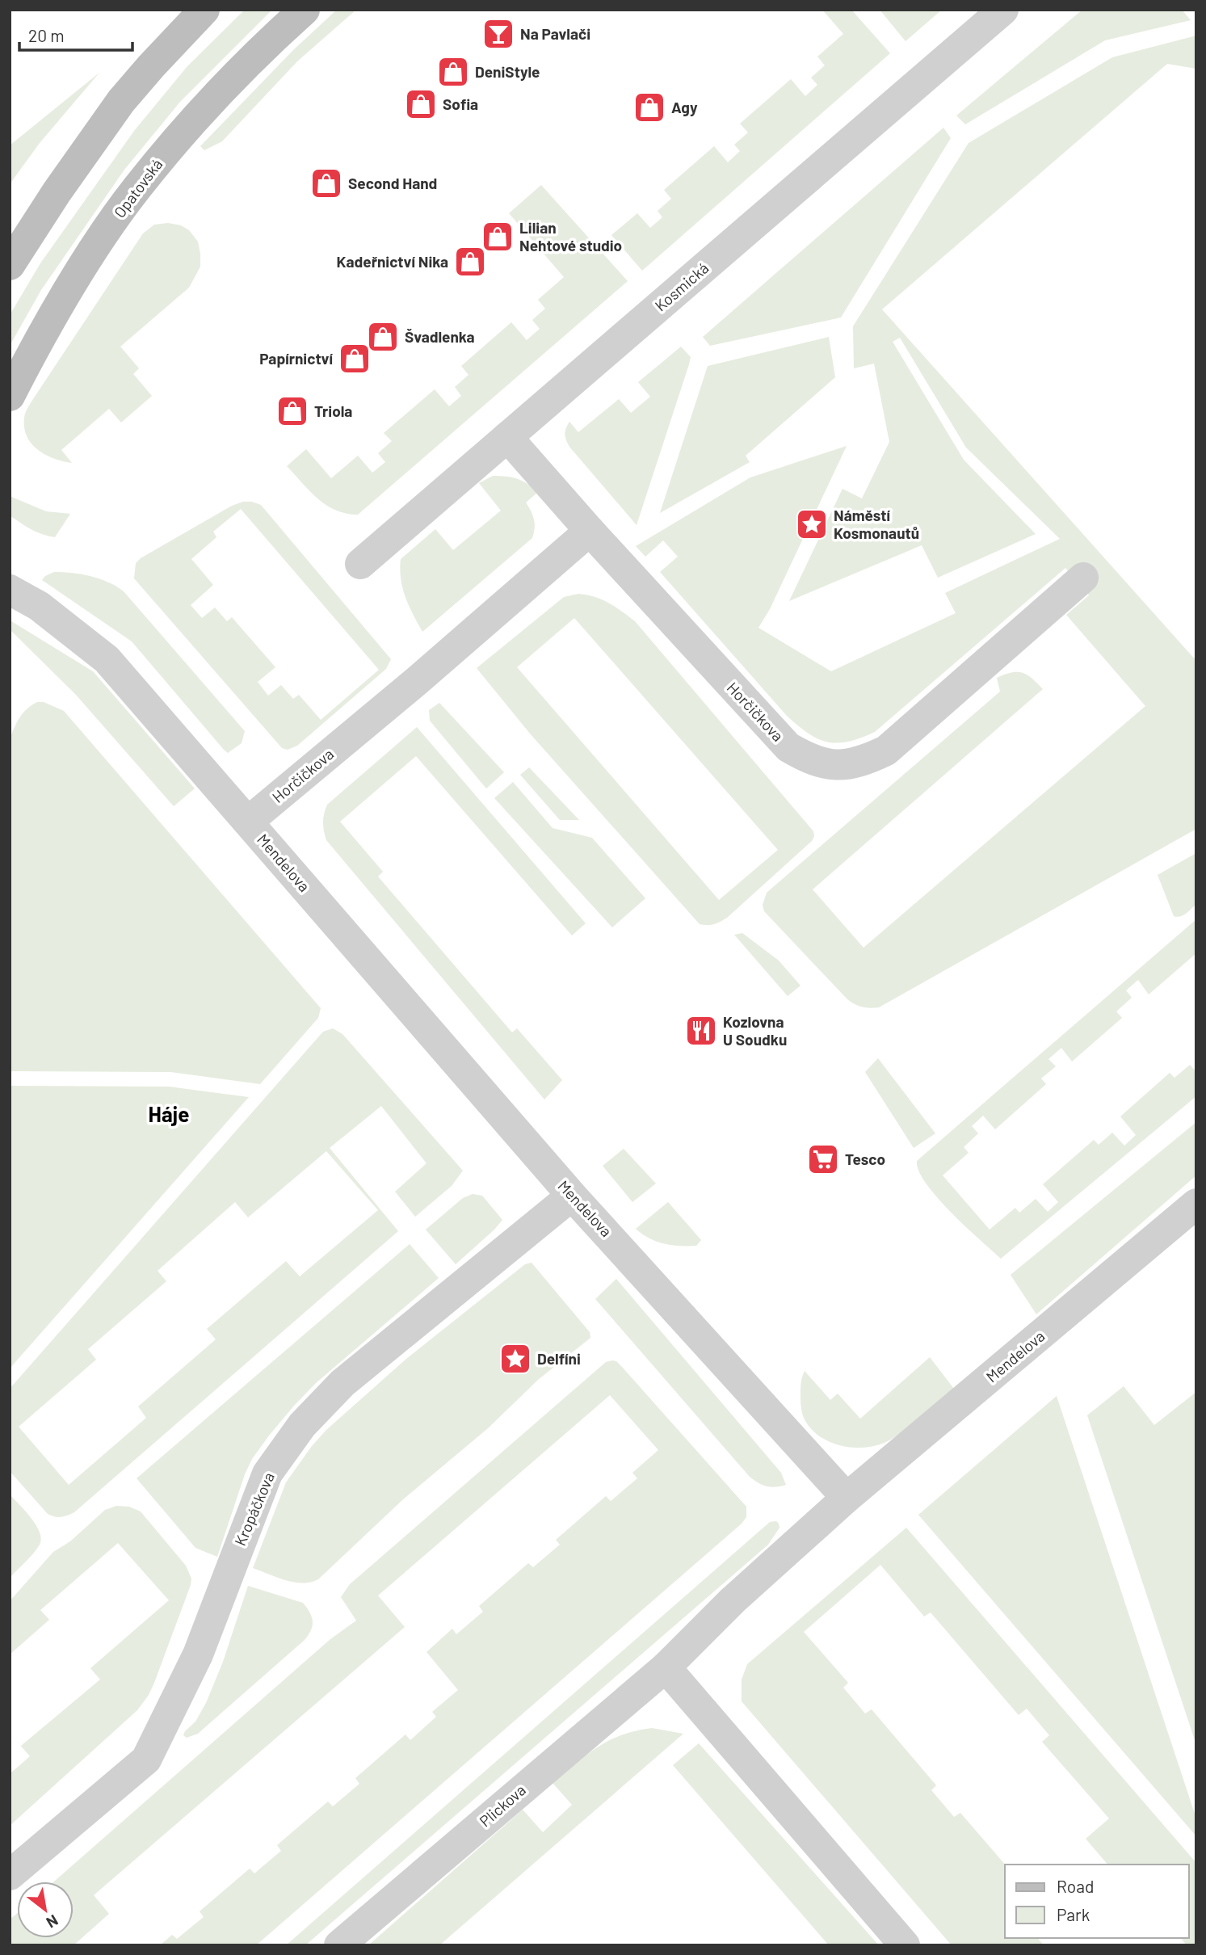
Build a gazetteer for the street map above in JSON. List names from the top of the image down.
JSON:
{
  "streets": {
    "main road": ["Opatovská"],
    "street": [
      "Kosmická",
      "Horčičkova",
      "Mendelova",
      "Kropáčkova",
      "Plickova"
    ]
  },
  "crossings": [
    ["Kosmická", "Horčičkova"],
    ["Horčičkova", "Mendelova"],
    ["Mendelova", "Kropáčkova"],
    ["Mendelova", "Plickova"]
  ],
  "districts": ["Háje"],
  "places": {
    "bar": ["Na Pavlači"],
    "shop": [
      "DeniStyle",
      "Sofia",
      "Agy",
      "Second Hand",
      "Lilian Nehtové studio",
      "Kadeřnictví Nika",
      "Švadlenka",
      "Papírnictví",
      "Triola"
    ],
    "place": ["Náměstí Kosmonautů", "Delfíni"],
    "restaurant": ["Kozlovna U Soudku"],
    "supermarket": ["Tesco"]
  },
  "legend": ["Road", "Park"],
  "scale_bar": "20 m",
  "north": "bottom right"
}
